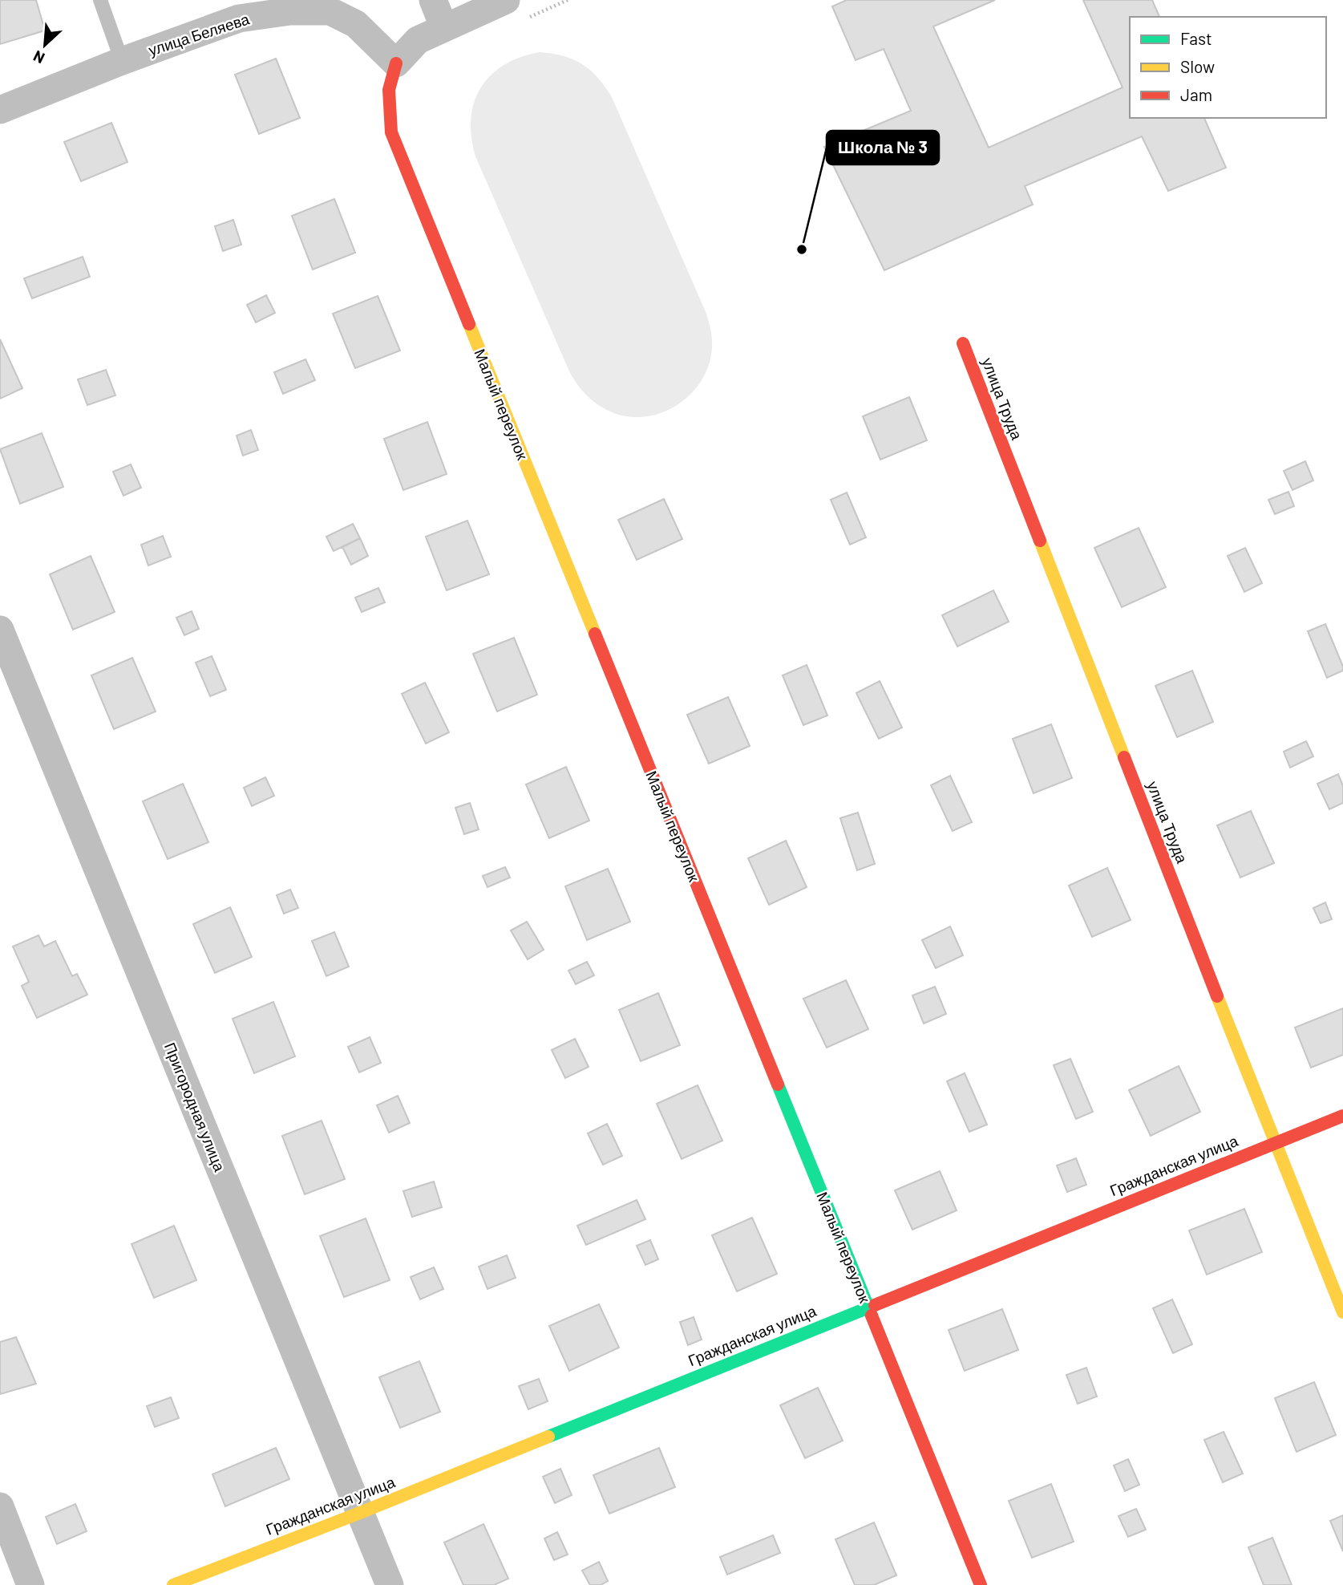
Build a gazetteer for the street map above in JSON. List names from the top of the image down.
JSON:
{
  "streets": {
    "street": [
      "улица Беляева",
      "улица Труда",
      "Малый переулок",
      "Пригородная улица",
      "Гражданская улица"
    ]
  },
  "crossings": [
    ["улица Беляева", "Малый переулок"],
    ["улица Труда", "Гражданская улица"],
    ["Малый переулок", "Гражданская улица"],
    ["Пригородная улица", "Гражданская улица"]
  ],
  "places": ["Школа № 3"],
  "legend": ["Fast", "Slow", "Jam"],
  "north": "bottom left"
}
